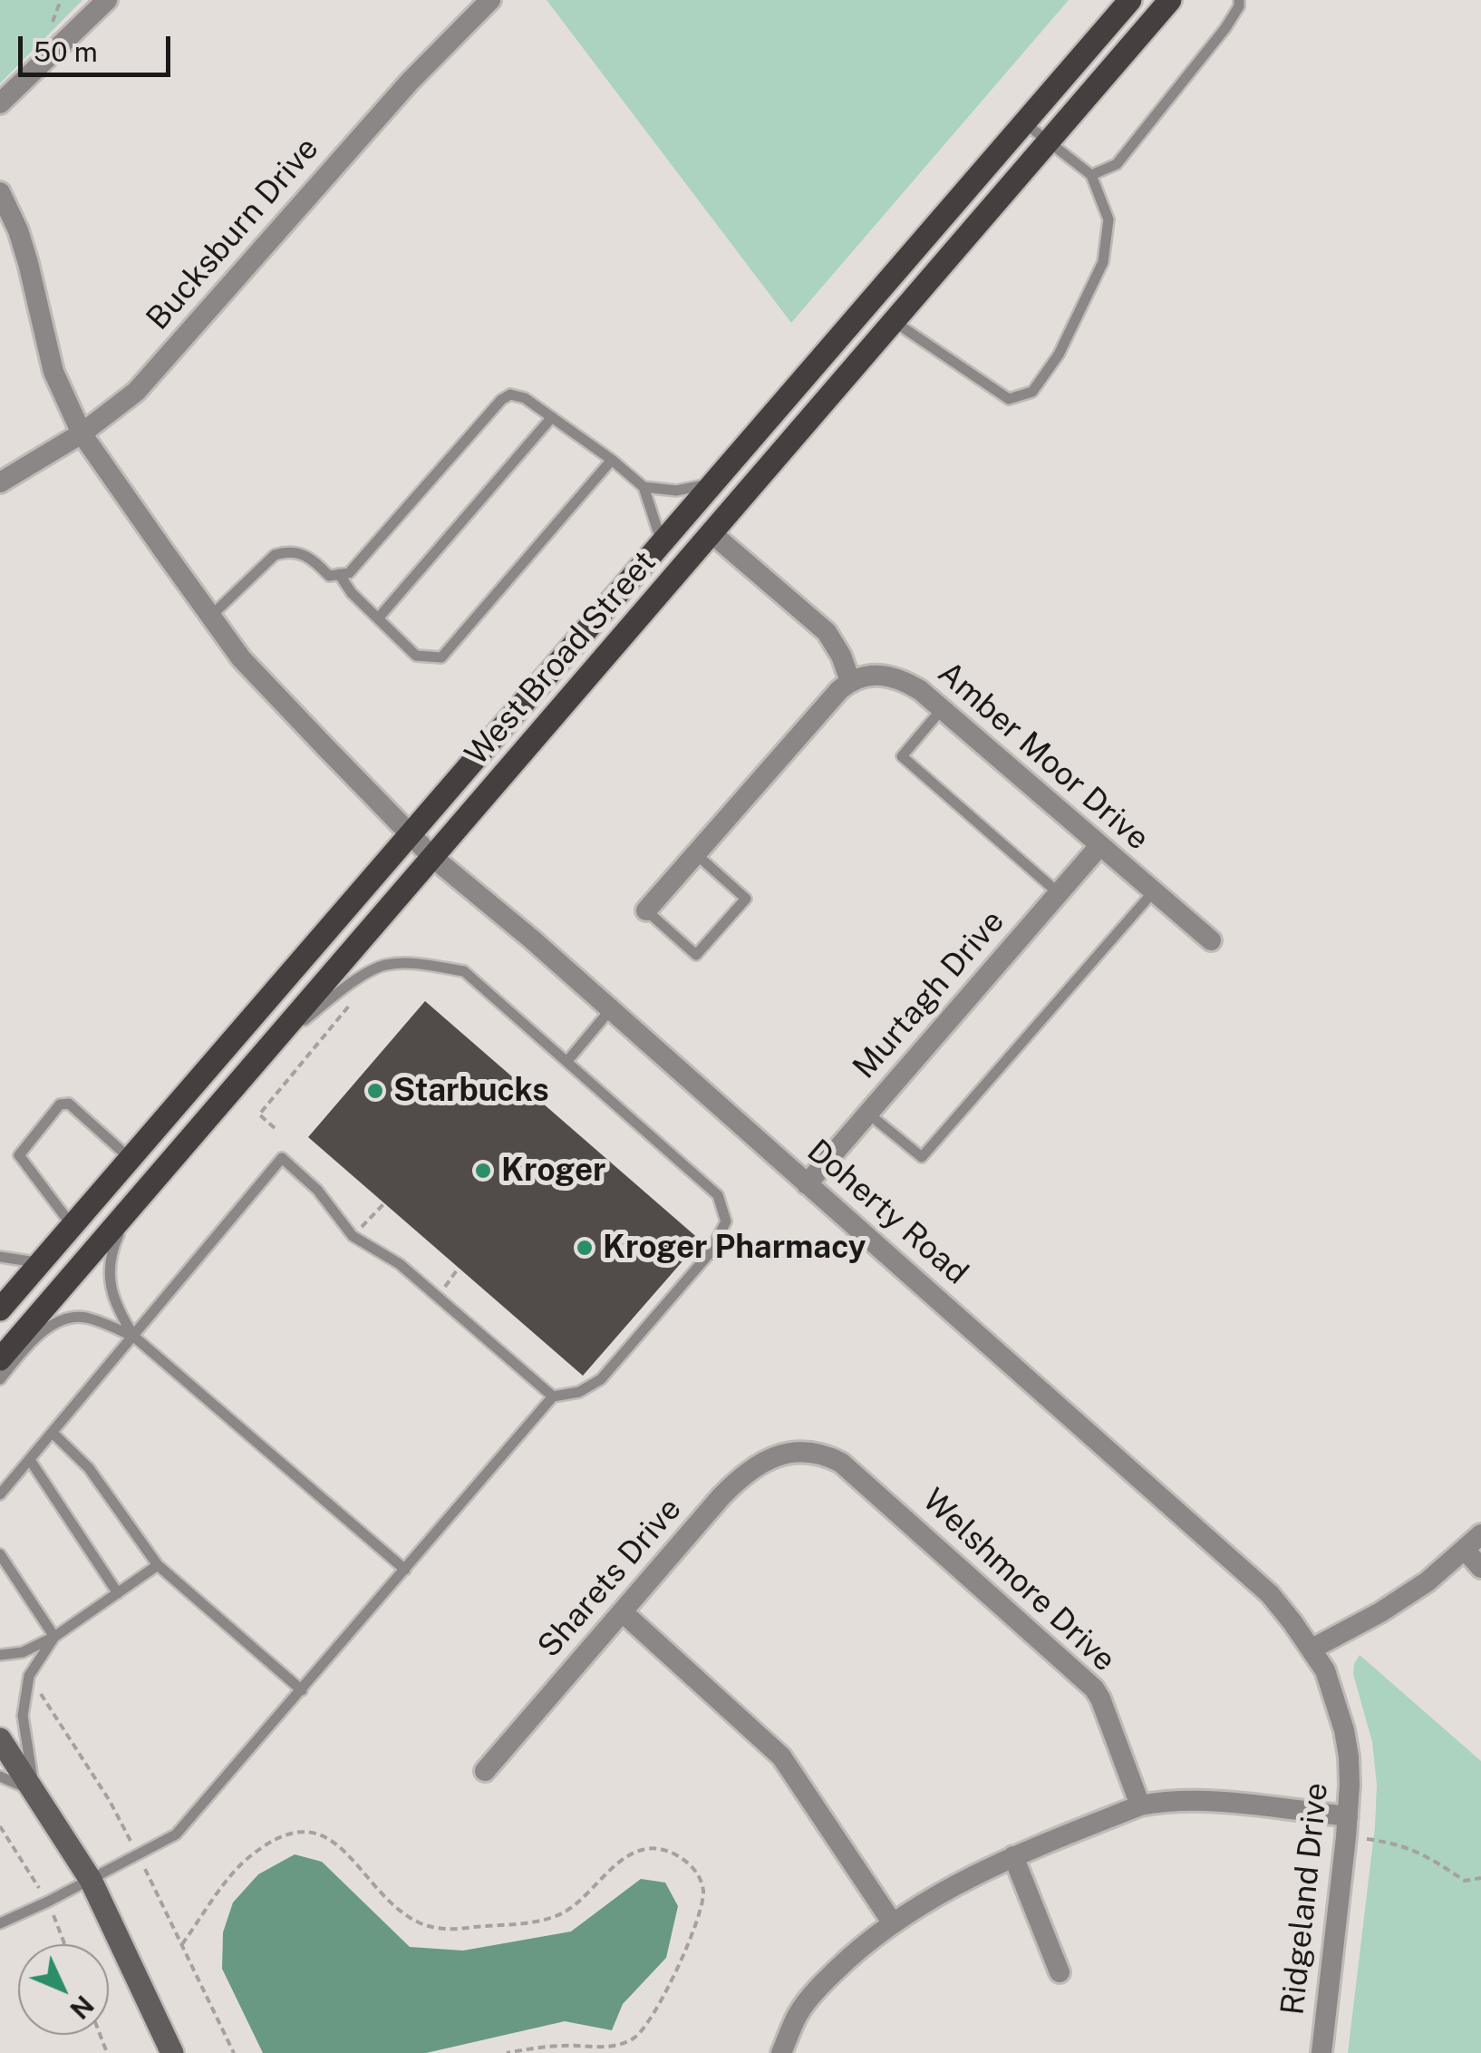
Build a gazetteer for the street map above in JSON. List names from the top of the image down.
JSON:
{
  "streets": {
    "main road": ["West Broad Street"],
    "street": [
      "Bucksburn Drive",
      "Amber Moor Drive",
      "Murtagh Drive",
      "Doherty Road",
      "Sharets Drive",
      "Welshmore Drive",
      "Ridgeland Drive"
    ]
  },
  "crossings": [
    ["Bucksburn Drive", "Doherty Road"],
    ["West Broad Street", "Doherty Road"],
    ["Amber Moor Drive", "Murtagh Drive"],
    ["Murtagh Drive", "Doherty Road"],
    ["Doherty Road", "Ridgeland Drive"],
    ["Sharets Drive", "Welshmore Drive"]
  ],
  "places": ["Starbucks", "Kroger", "Kroger Pharmacy"],
  "scale_bar": "50 m",
  "north": "bottom right"
}
